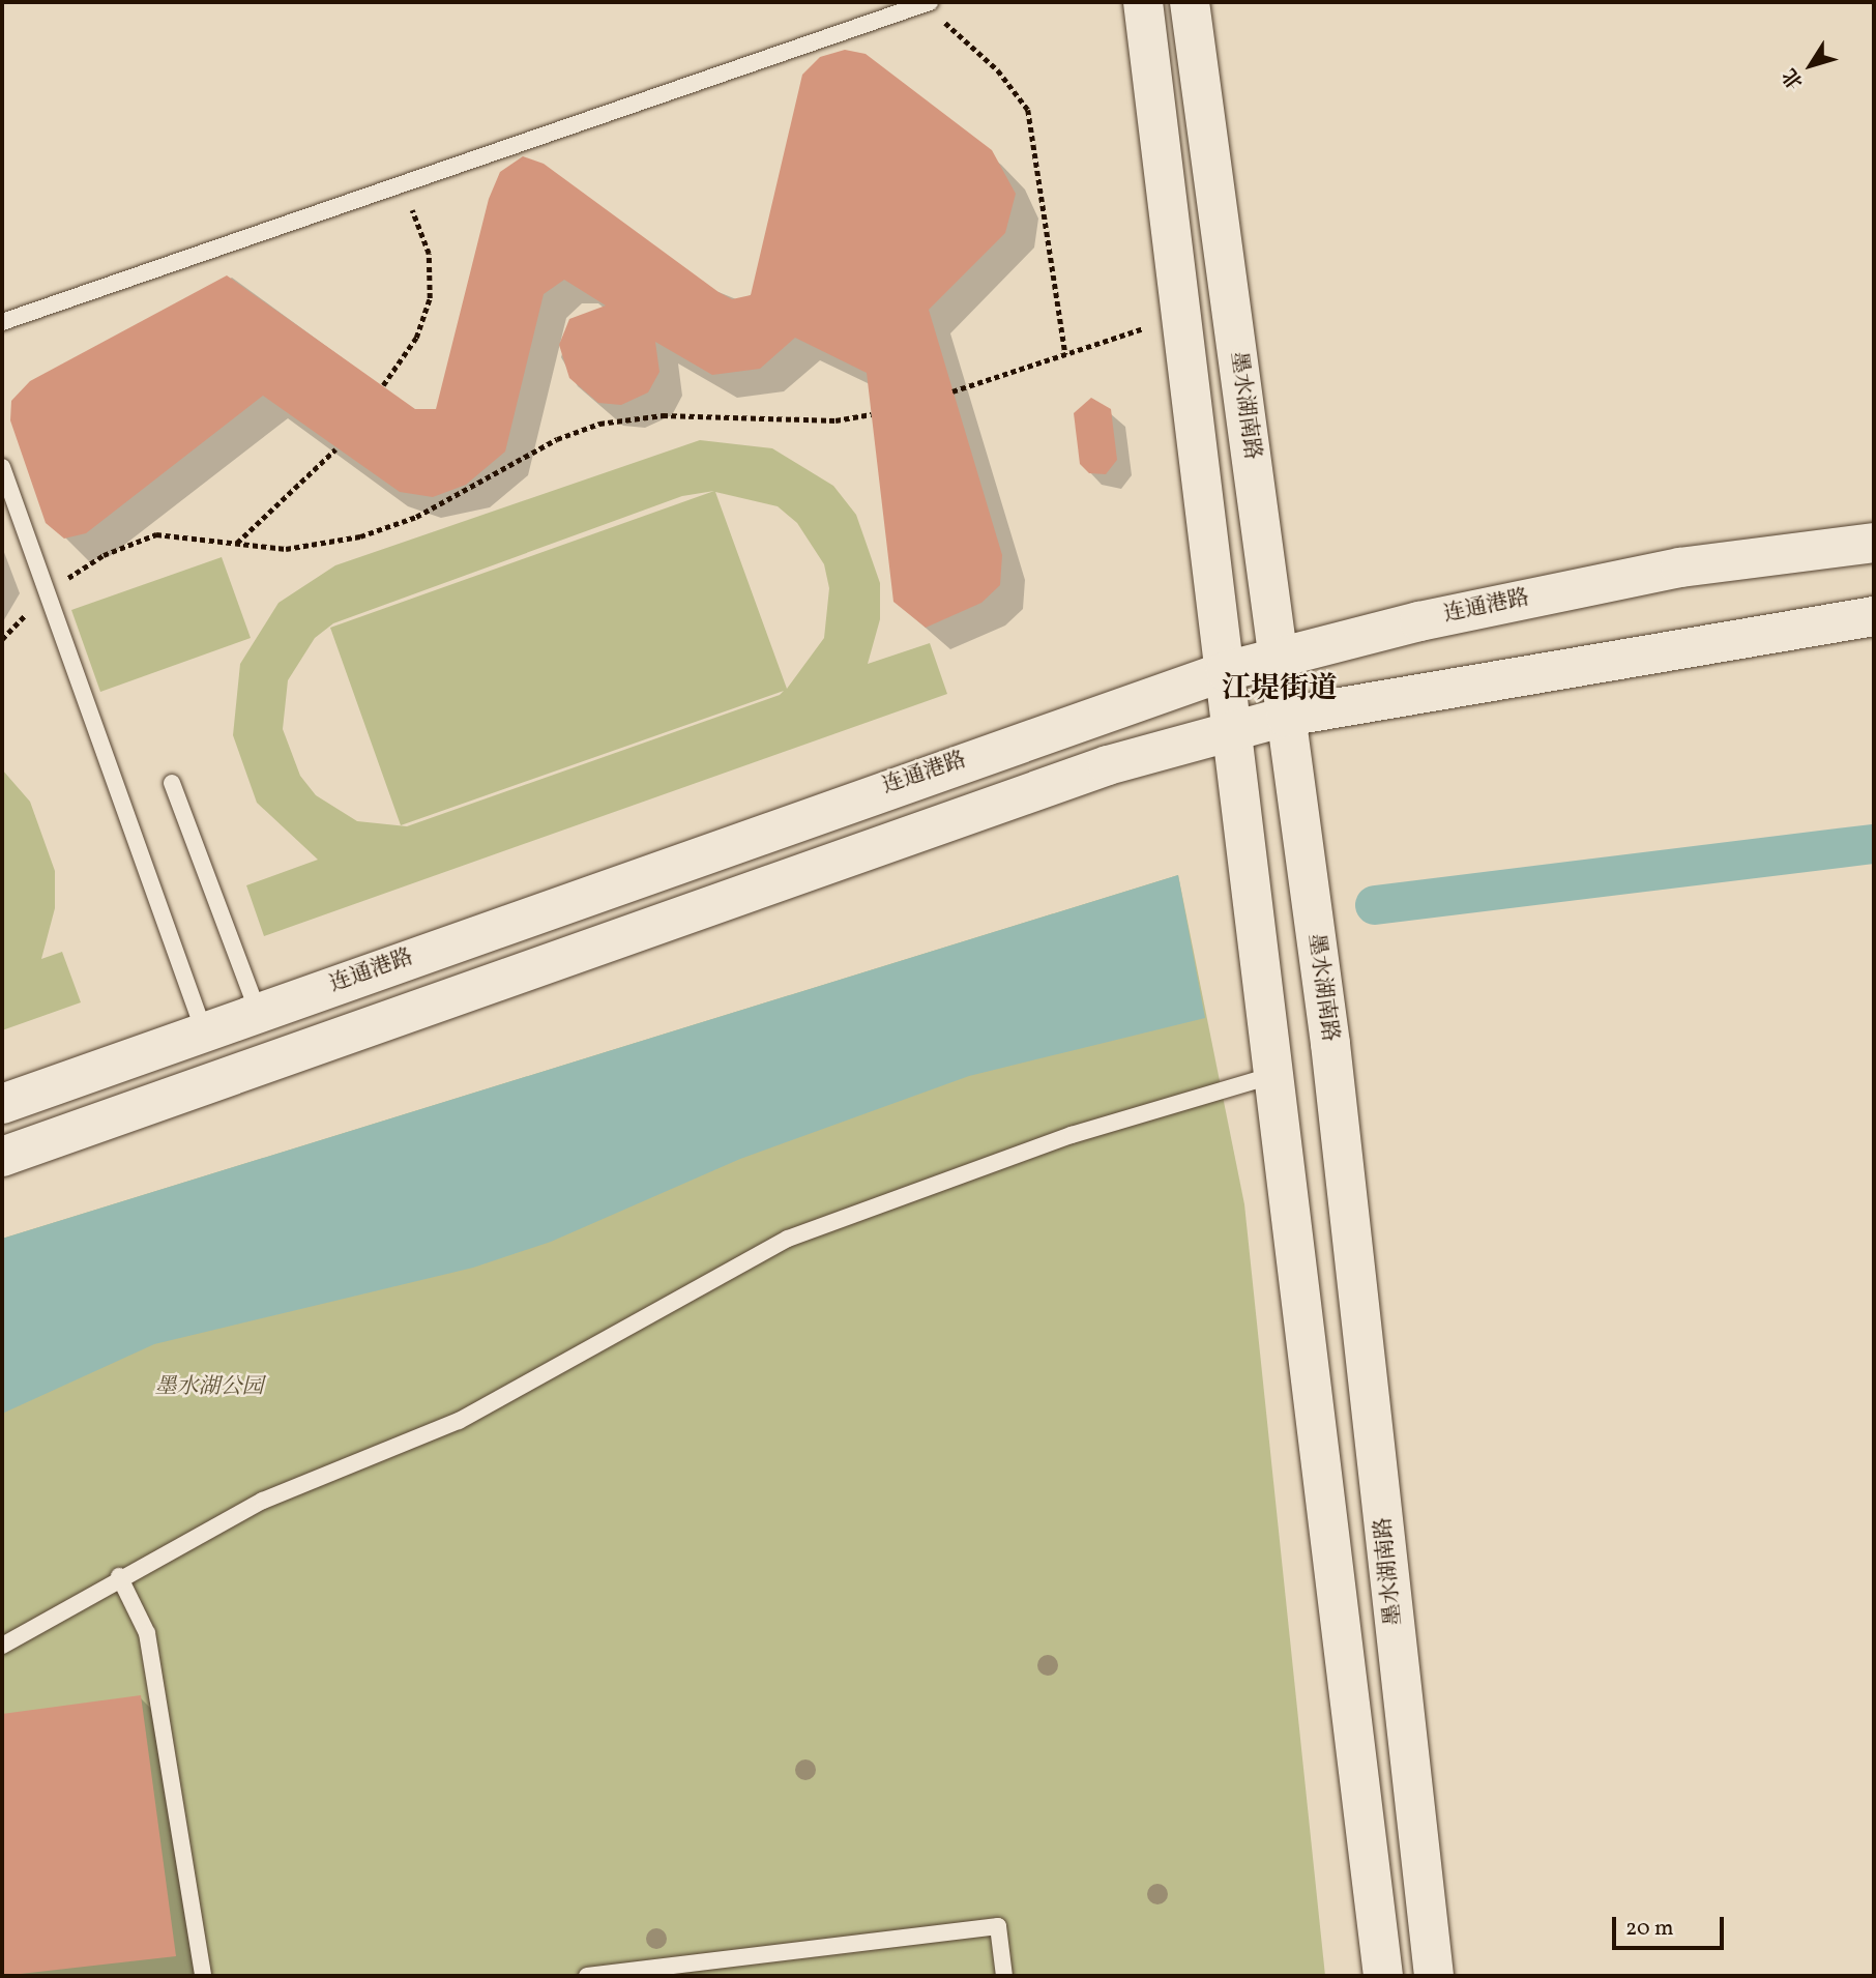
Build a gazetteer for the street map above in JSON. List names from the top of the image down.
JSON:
{
  "streets": {
    "main road": ["墨水湖南路", "连通港路"]
  },
  "crossings": [
    ["墨水湖南路", "连通港路"]
  ],
  "districts": ["江堤街道"],
  "parks": ["墨水湖公园"],
  "scale_bar": "20 m",
  "north": "bottom left"
}
